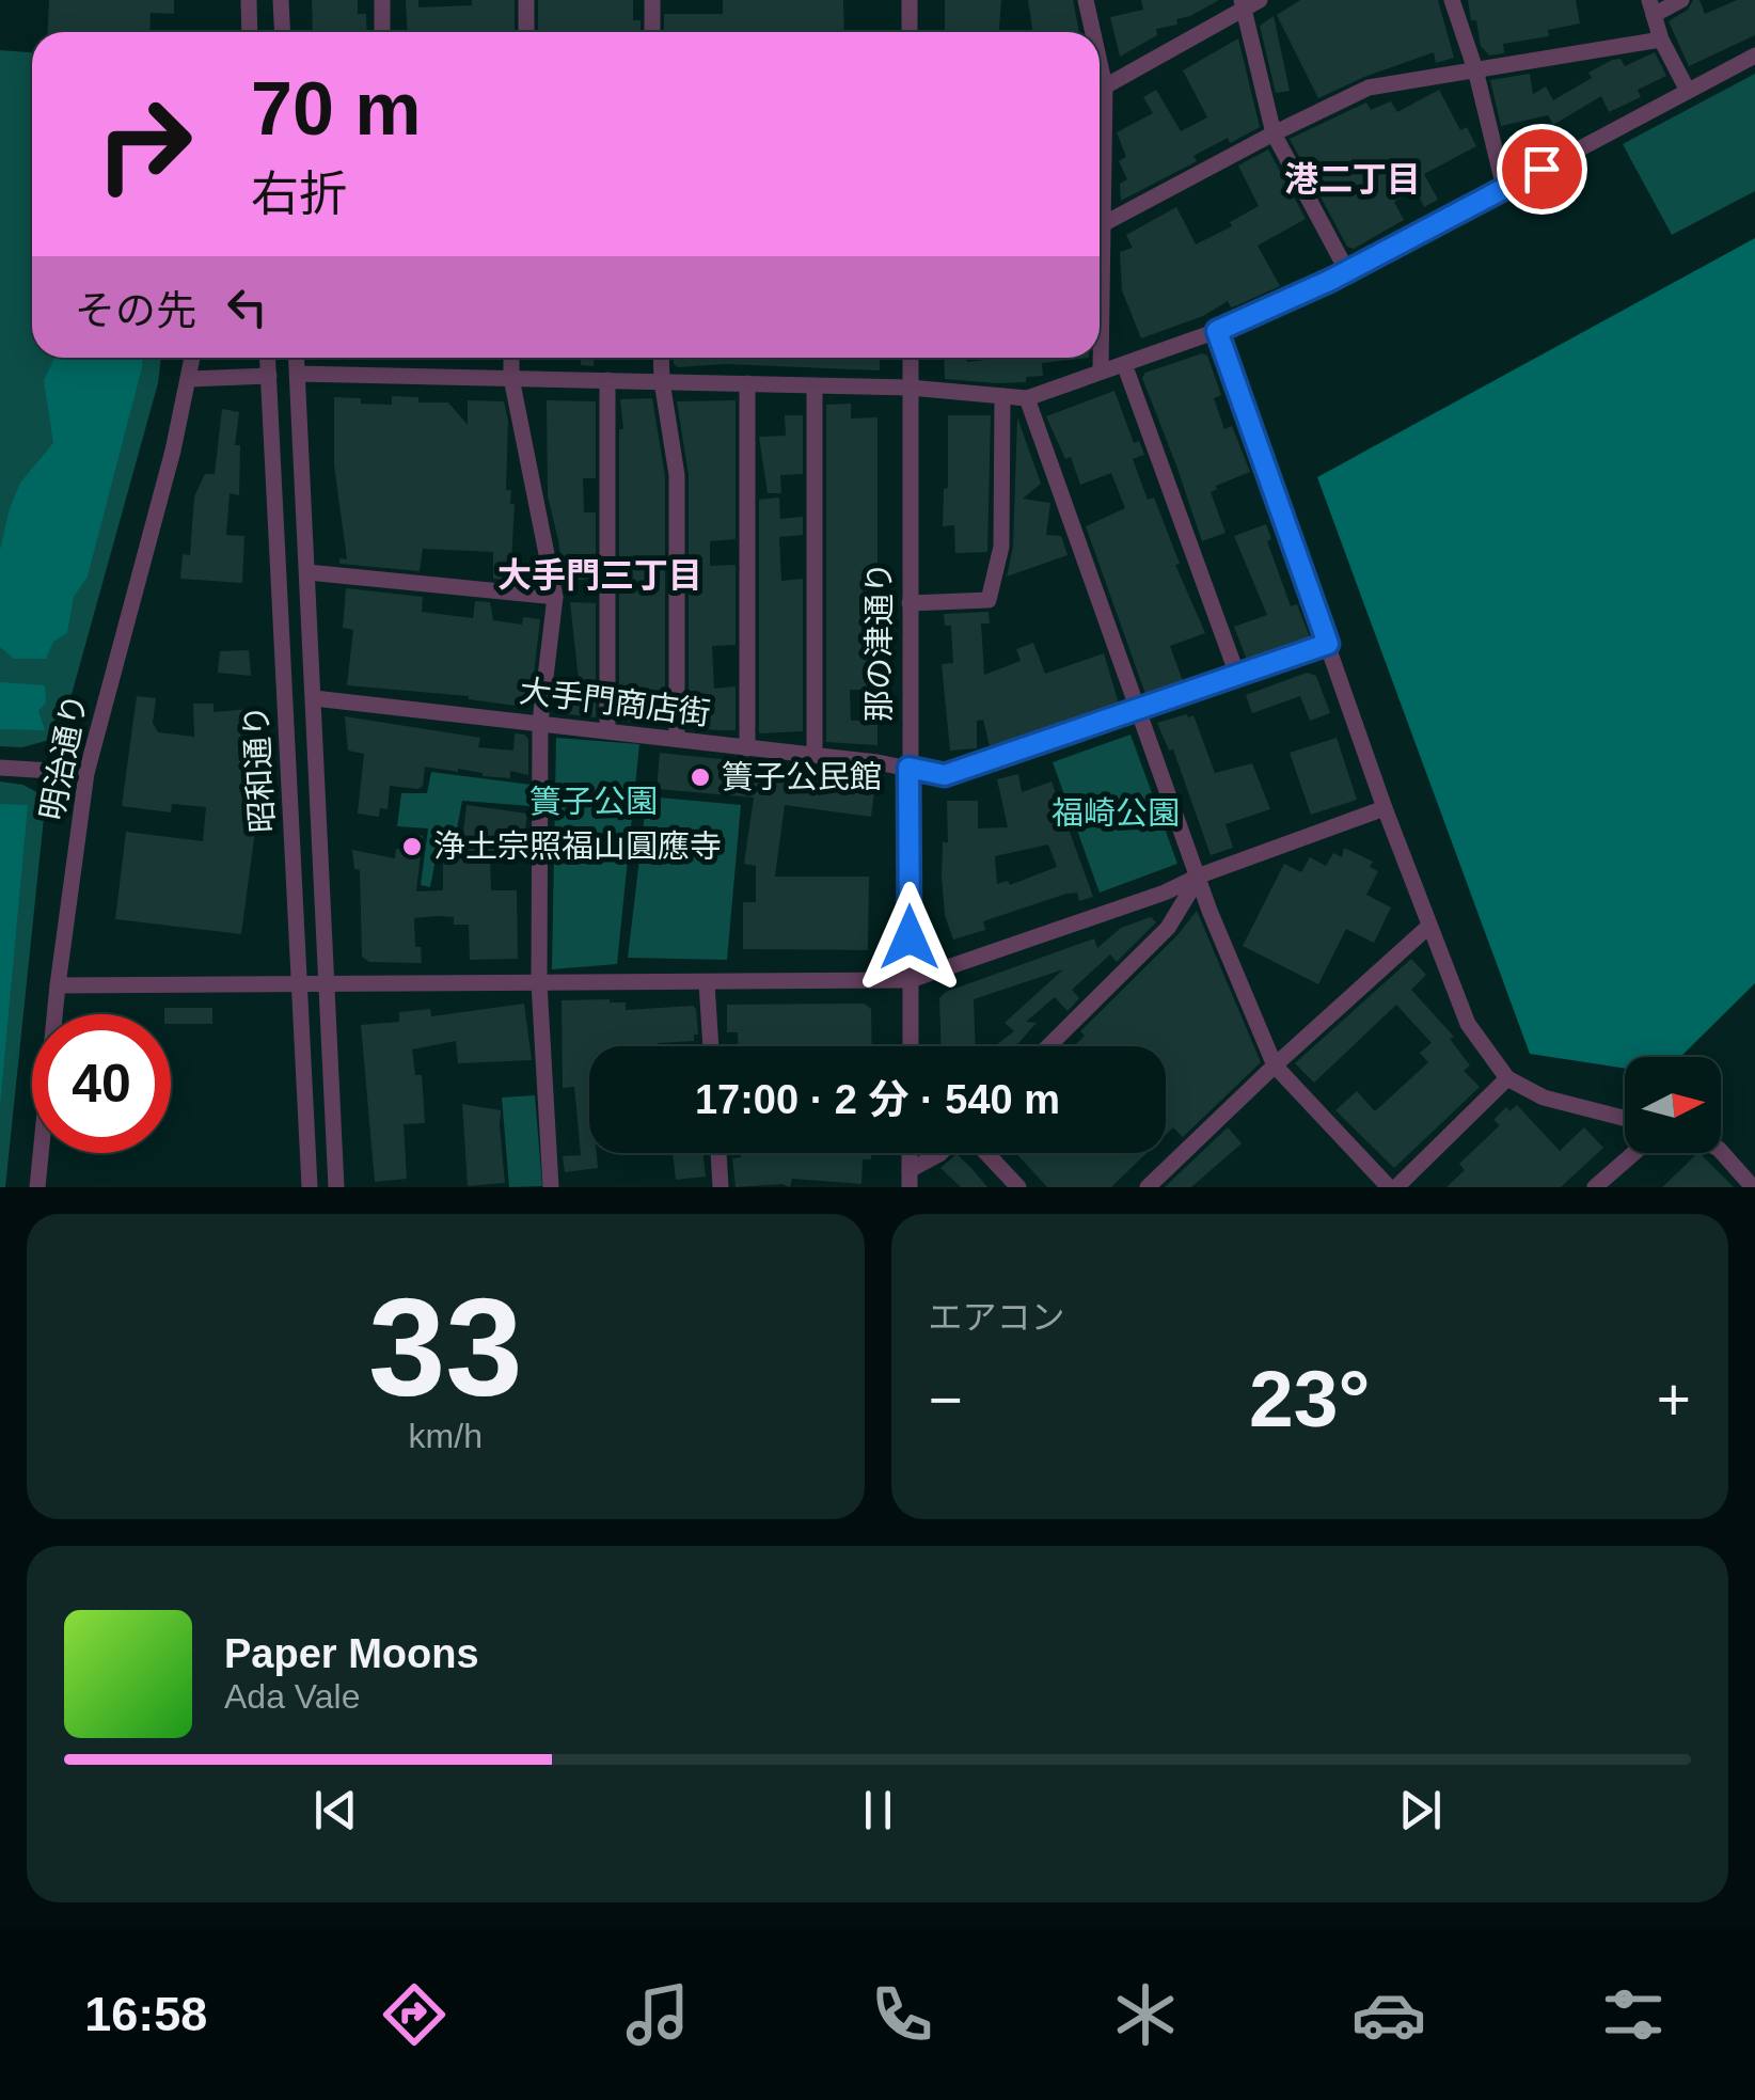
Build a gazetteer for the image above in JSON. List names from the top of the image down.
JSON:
{
  "streets": {
    "street": [
      "那の津通り",
      "大手門商店街",
      "明治通り",
      "昭和通り"
    ]
  },
  "crossings": [
    ["那の津通り", "大手門商店街"],
    ["大手門商店街", "昭和通り"]
  ],
  "districts": ["港二丁目", "大手門三丁目"],
  "parks": ["簀子公園", "福崎公園"],
  "places": ["簀子公民館", "浄土宗照福山圓應寺"],
  "north": "right",
  "page": {
    "turn": ["70 m", "右折"],
    "then": "その先",
    "limit": "40",
    "trip": "17:00 · 2 分 · 540 m",
    "tile": [
      ["33", "km/h"],
      "エアコン"
    ],
    "heat": ["−", "23°", "+"],
    "song": ["Paper Moons", "Ada Vale"],
    "tabs": "16:58"
  }
}
